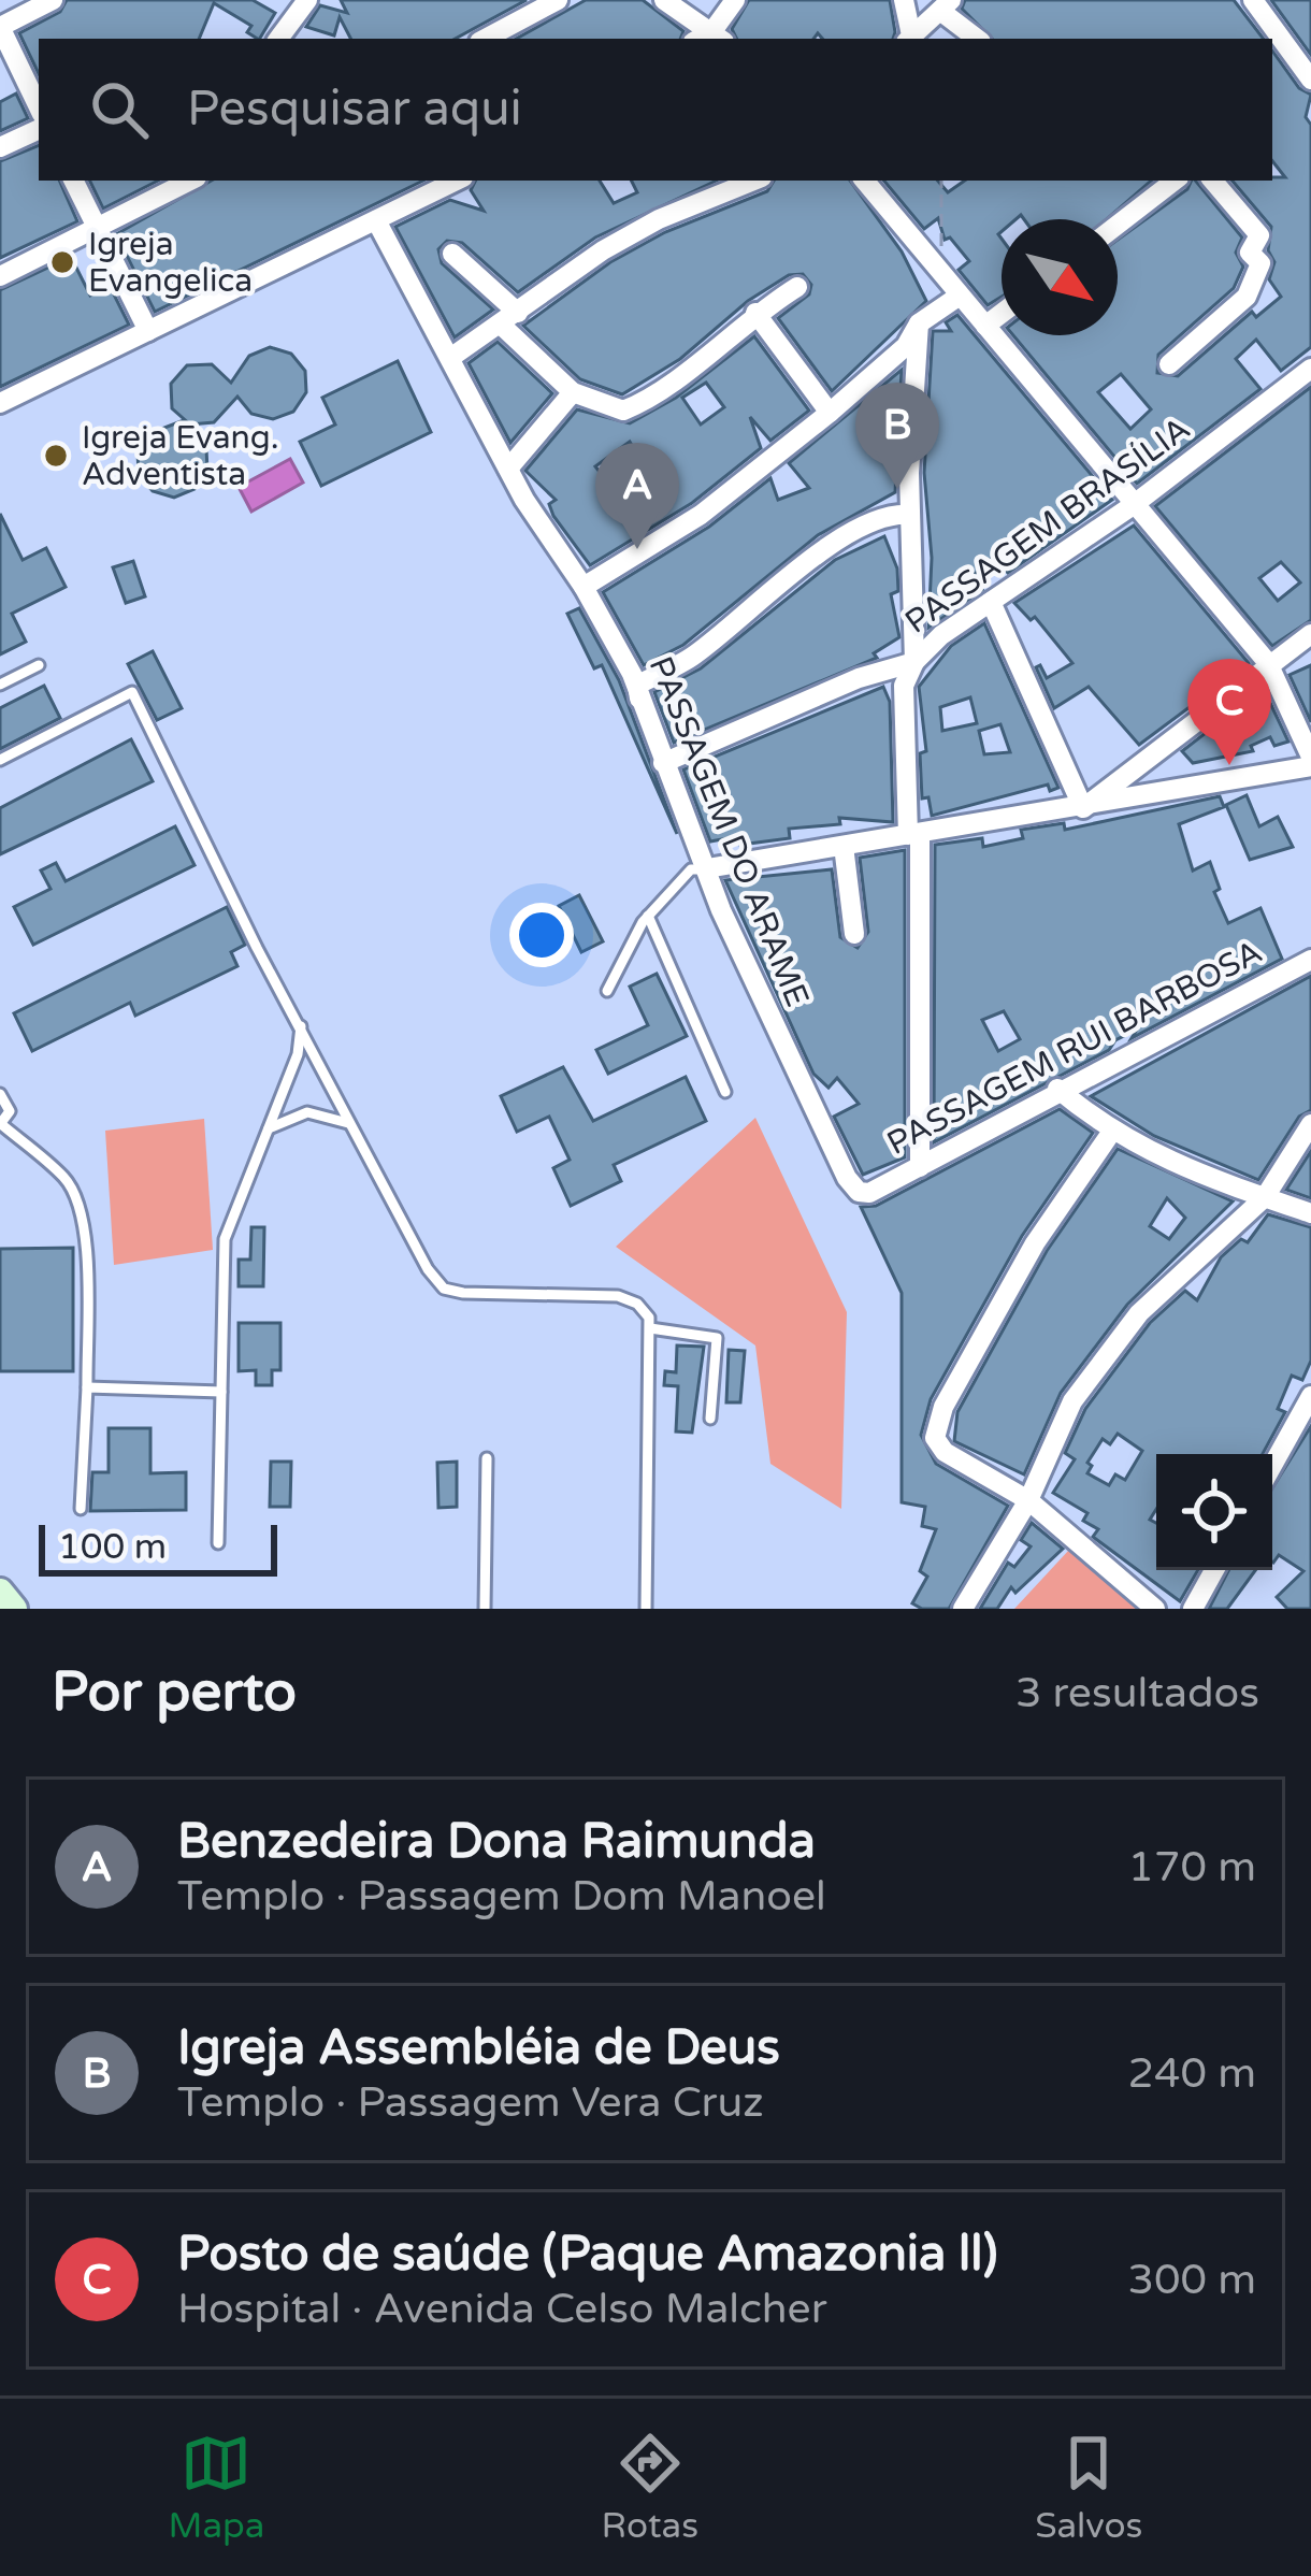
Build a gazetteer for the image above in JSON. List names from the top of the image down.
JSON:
{
  "streets": {
    "street": ["PASSAGEM BRASÍLIA", "PASSAGEM DO ARAME", "PASSAGEM RUI BARBOSA"]
  },
  "crossings": [
    ["PASSAGEM BRASÍLIA", "PASSAGEM DO ARAME"],
    ["PASSAGEM DO ARAME", "PASSAGEM RUI BARBOSA"]
  ],
  "places": ["Igreja Evangelica", "Igreja Evang. Adventista"],
  "scale_bar": "100 m",
  "north": "bottom right",
  "page": {
    "search": "Pesquisar aqui",
    "pins": ["B", "A", "C"],
    "scale": "100 m",
    "heading": ["Por perto", "3 resultados"],
    "list": [
      {
        "mark": "A",
        "name": "Benzedeira Dona Raimunda",
        "note": "Templo · Passagem Dom Manoel",
        "value": "170 m"
      },
      {
        "mark": "B",
        "name": "Igreja Assembléia de Deus",
        "note": "Templo · Passagem Vera Cruz",
        "value": "240 m"
      },
      {
        "mark": "C",
        "name": "Posto de saúde (Paque Amazonia ll)",
        "note": "Hospital · Avenida Celso Malcher",
        "value": "300 m"
      }
    ],
    "nav": ["Mapa", "Rotas", "Salvos"]
  }
}
